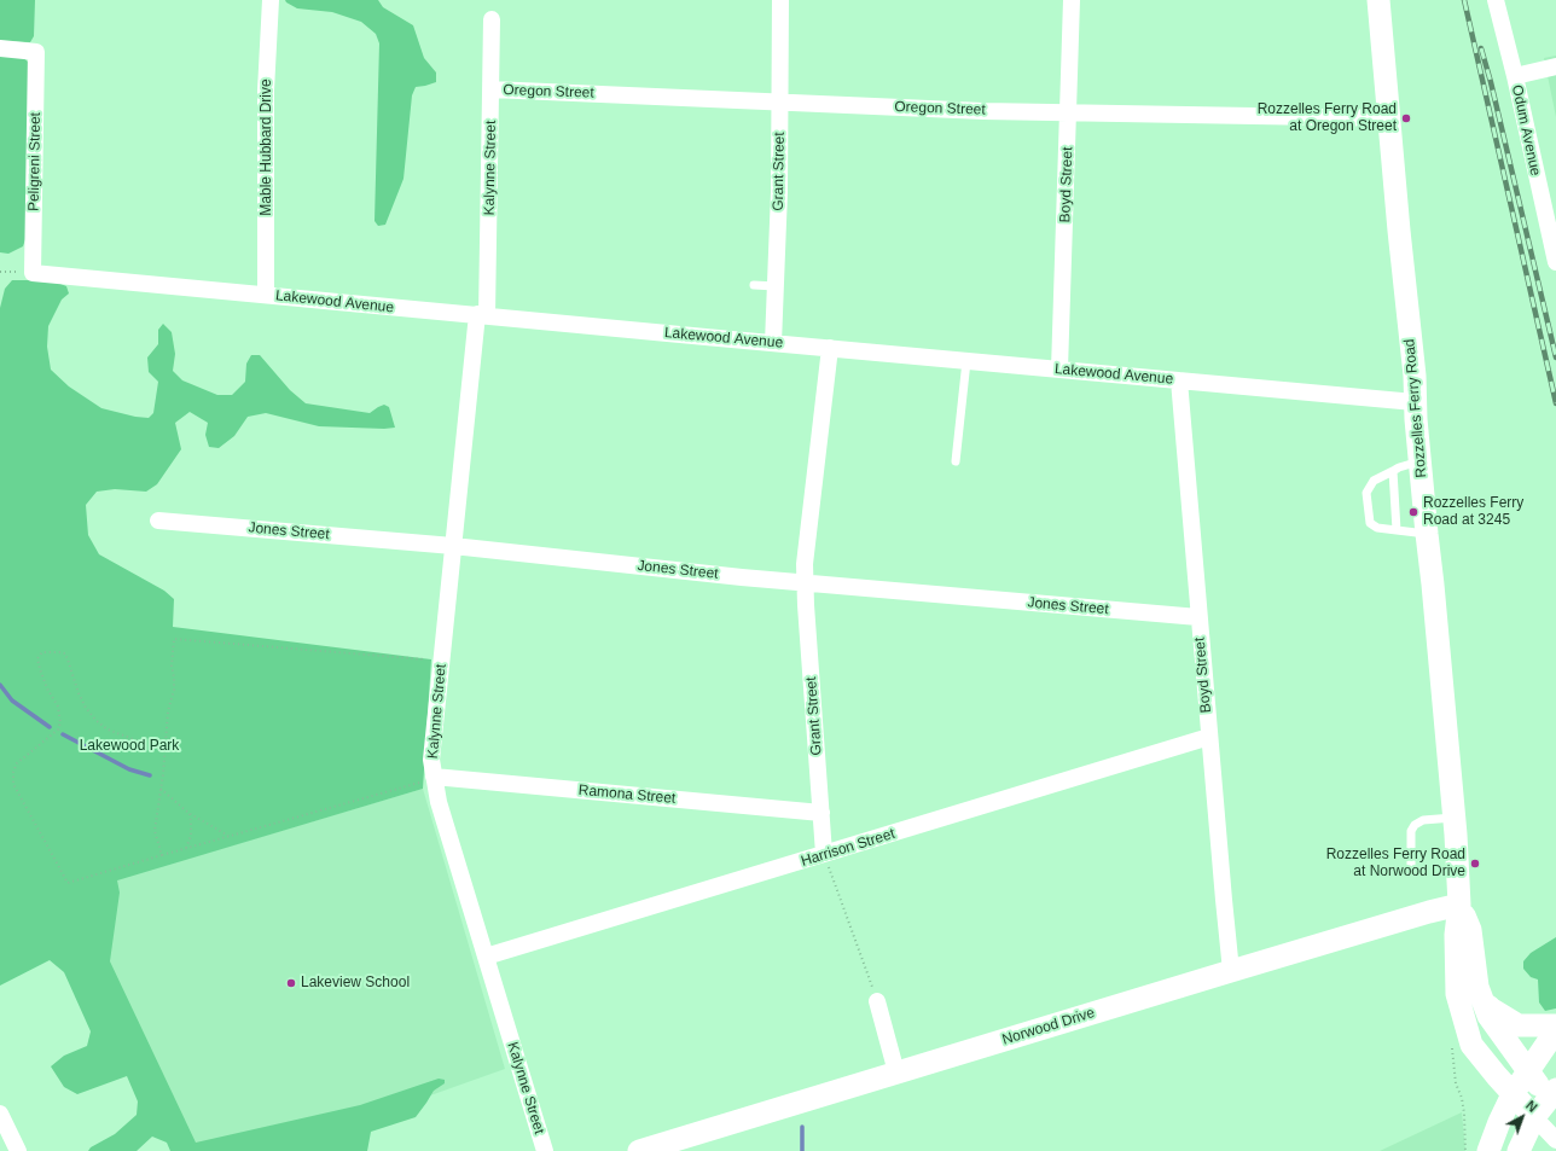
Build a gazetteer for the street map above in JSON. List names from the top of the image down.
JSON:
{
  "streets": {
    "street": [
      "Oregon Street",
      "Odum Avenue",
      "Mable Hubbard Drive",
      "Peligreni Street",
      "Kalynne Street",
      "Grant Street",
      "Boyd Street",
      "Lakewood Avenue",
      "Rozzelles Ferry Road",
      "Jones Street",
      "Ramona Street",
      "Harrison Street",
      "Norwood Drive"
    ]
  },
  "crossings": [
    ["Oregon Street", "Kalynne Street"],
    ["Oregon Street", "Grant Street"],
    ["Oregon Street", "Boyd Street"],
    ["Oregon Street", "Rozzelles Ferry Road"],
    ["Mable Hubbard Drive", "Lakewood Avenue"],
    ["Peligreni Street", "Lakewood Avenue"],
    ["Kalynne Street", "Lakewood Avenue"],
    ["Kalynne Street", "Jones Street"],
    ["Kalynne Street", "Ramona Street"],
    ["Kalynne Street", "Harrison Street"],
    ["Grant Street", "Lakewood Avenue"],
    ["Grant Street", "Jones Street"],
    ["Grant Street", "Ramona Street"],
    ["Grant Street", "Harrison Street"],
    ["Boyd Street", "Lakewood Avenue"],
    ["Boyd Street", "Jones Street"],
    ["Boyd Street", "Harrison Street"],
    ["Boyd Street", "Norwood Drive"],
    ["Lakewood Avenue", "Rozzelles Ferry Road"],
    ["Rozzelles Ferry Road", "Norwood Drive"]
  ],
  "parks": ["Lakewood Park"],
  "places": [
    "Rozzelles Ferry Road at Oregon Street",
    "Rozzelles Ferry Road at 3245",
    "Rozzelles Ferry Road at Norwood Drive",
    "Lakeview School"
  ],
  "north": "top right"
}
